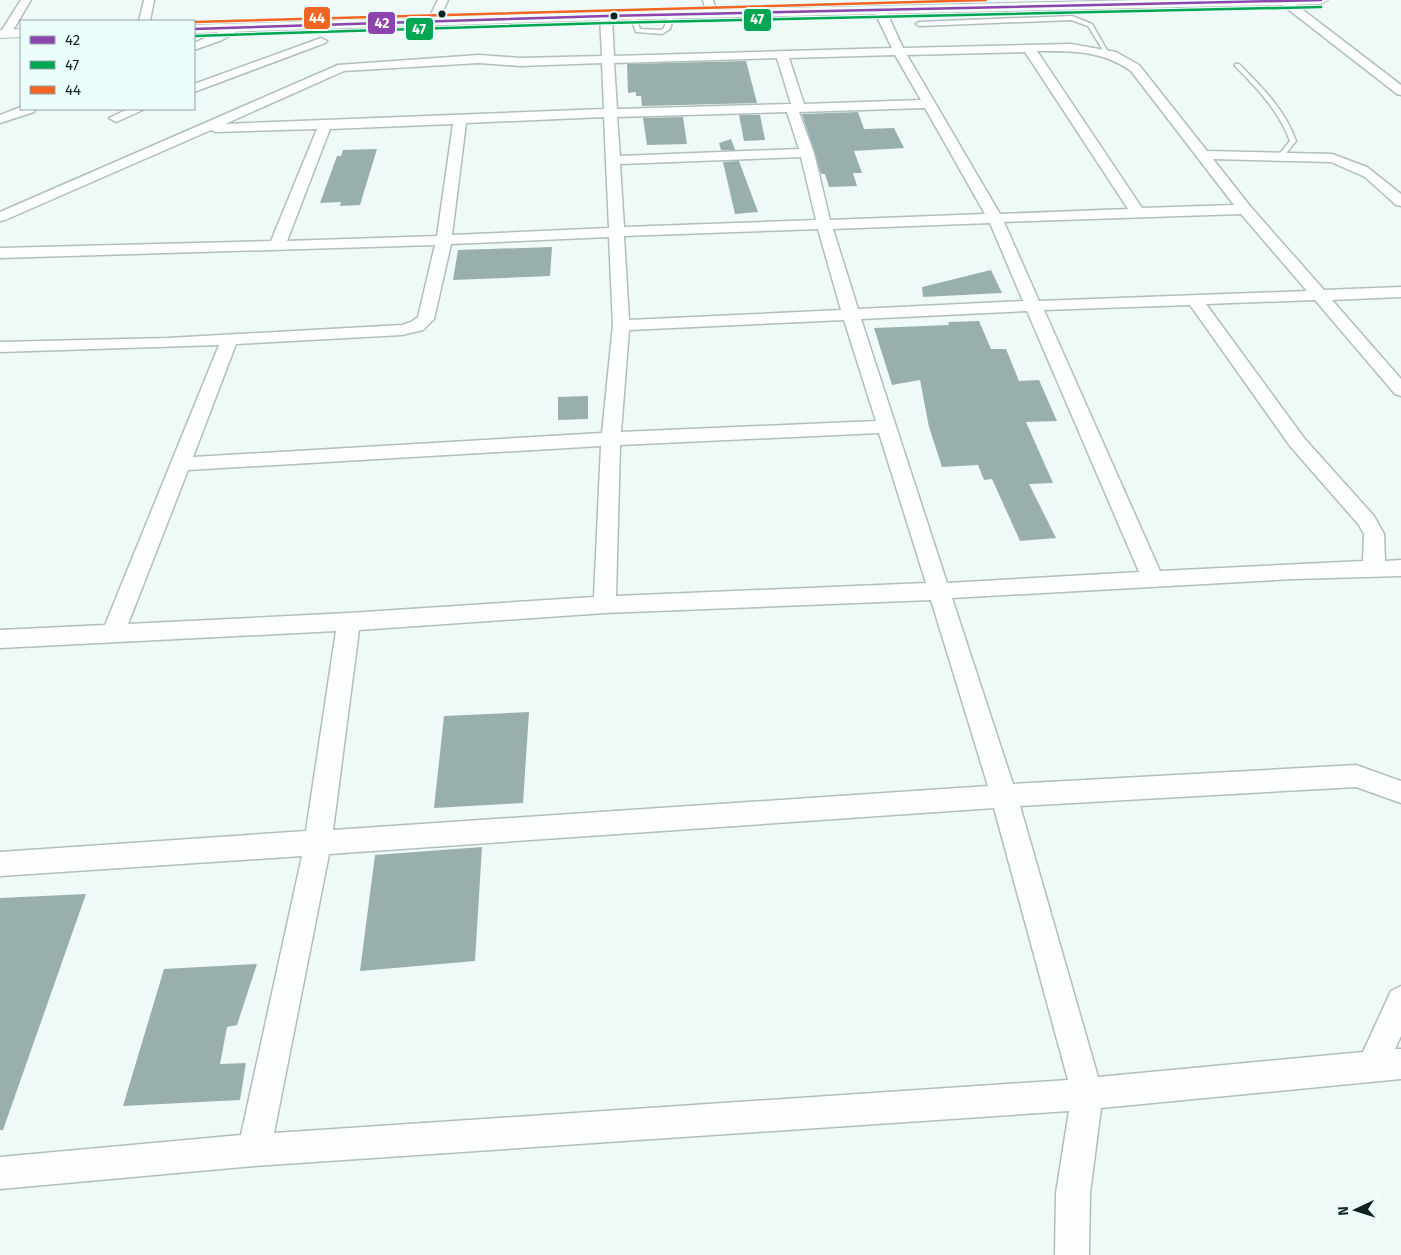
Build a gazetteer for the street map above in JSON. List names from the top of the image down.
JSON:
{
  "lines": ["transit line 42", "transit line 44", "transit line 47"],
  "legend": ["42", "47", "44"],
  "north": "left"
}
